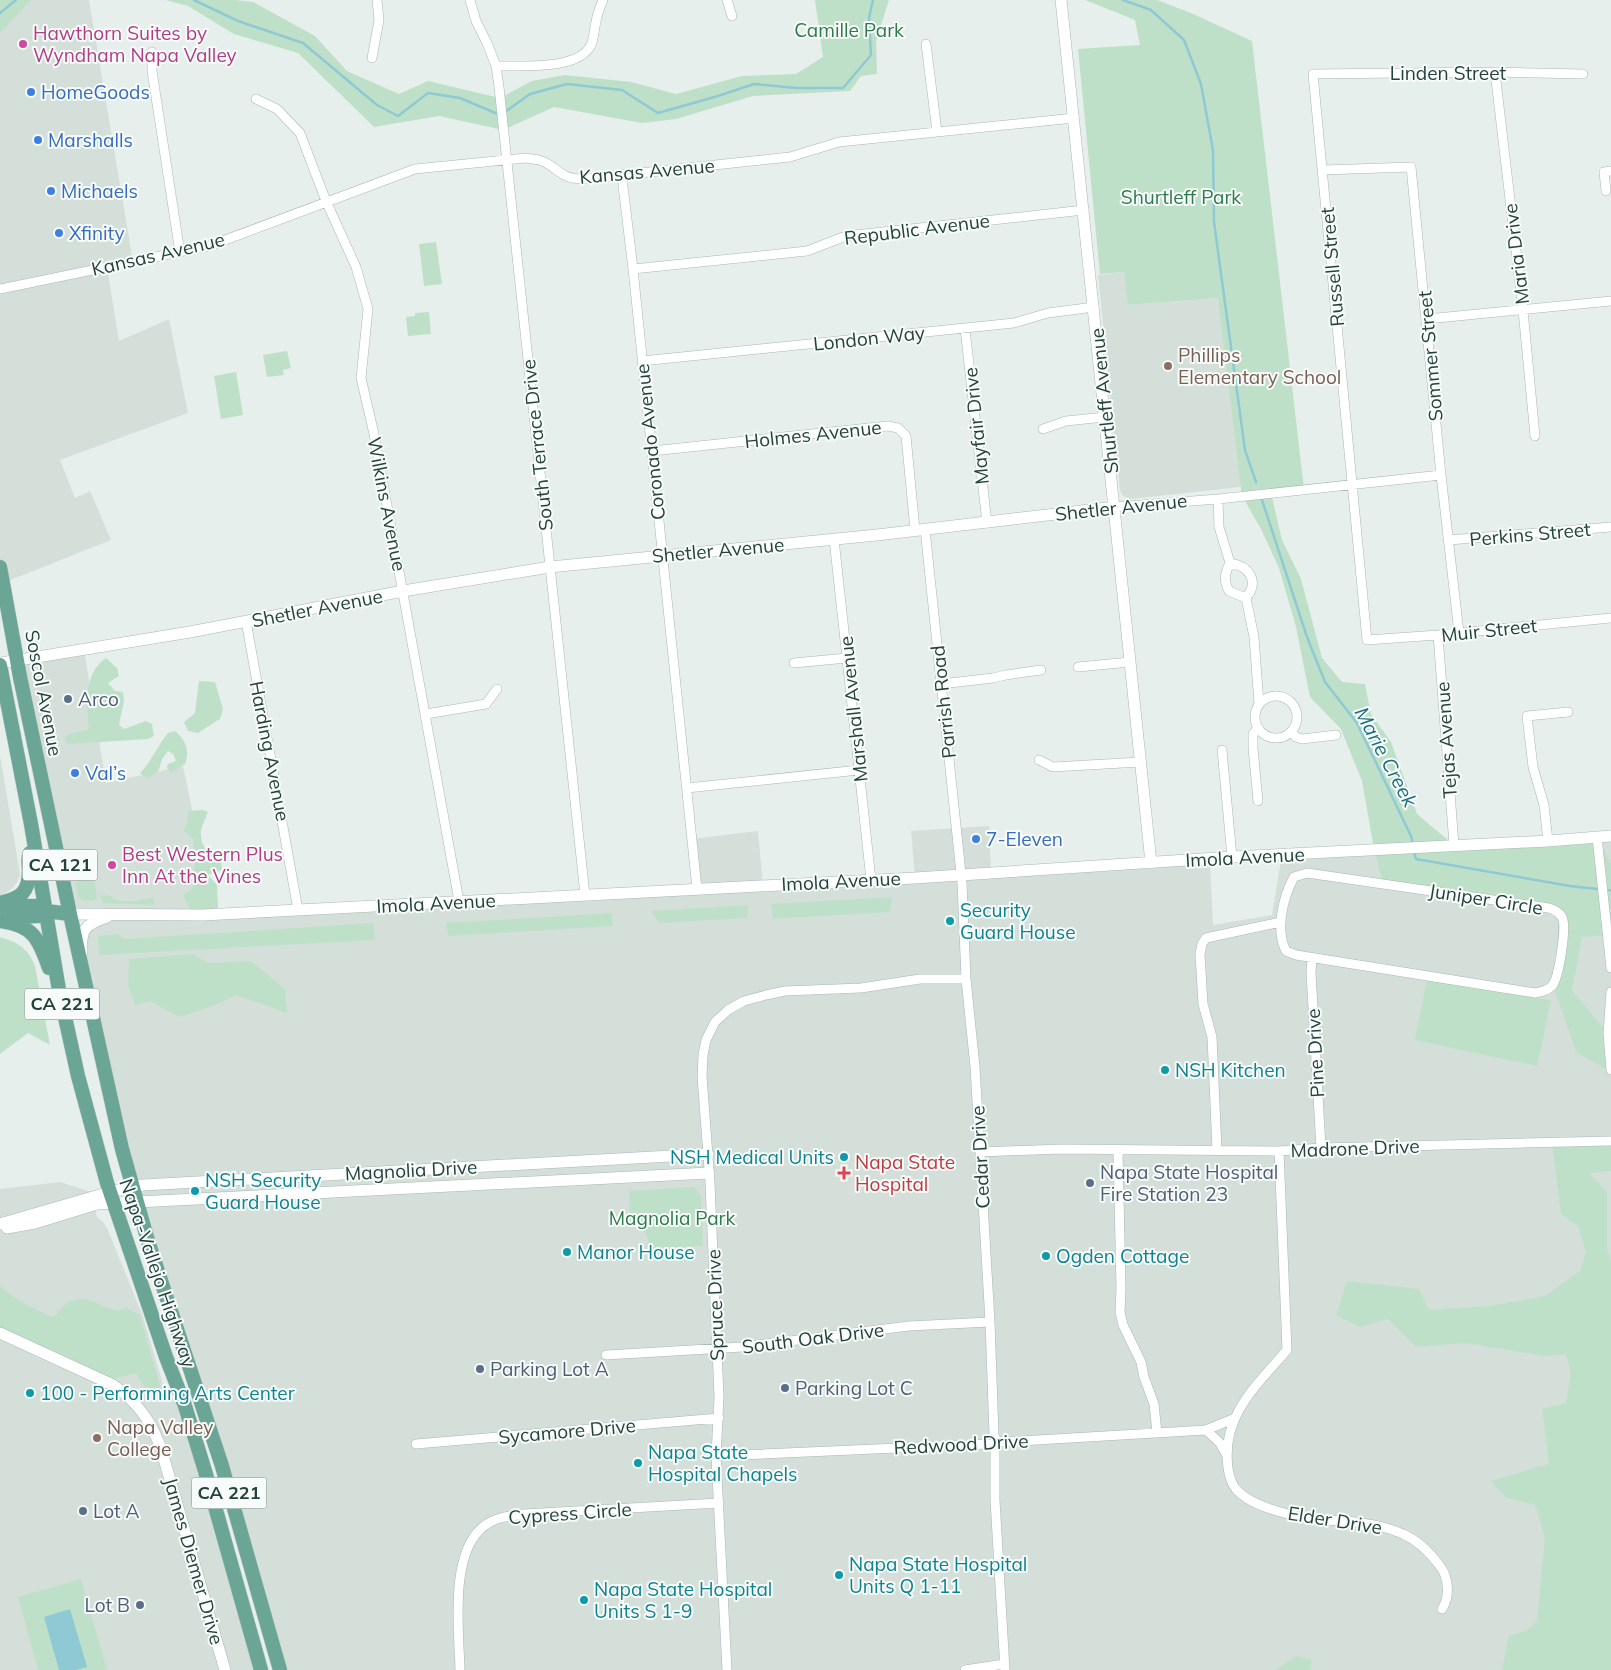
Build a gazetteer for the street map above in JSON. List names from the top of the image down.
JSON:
{
  "streets": {
    "main road": [
      "Soscol Avenue",
      "CA 121",
      "CA 221",
      "Napa-Vallejo Highway"
    ],
    "street": [
      "Linden Street",
      "Kansas Avenue",
      "Republic Avenue",
      "Maria Drive",
      "Russell Street",
      "London Way",
      "Sommer Street",
      "Shurtleff Avenue",
      "Mayfair Drive",
      "Holmes Avenue",
      "Coronado Avenue",
      "South Terrace Drive",
      "Wilkins Avenue",
      "Shetler Avenue",
      "Perkins Street",
      "Muir Street",
      "Parrish Road",
      "Marshall Avenue",
      "Tejas Avenue",
      "Harding Avenue",
      "Imola Avenue",
      "Juniper Circle",
      "Pine Drive",
      "Madrone Drive",
      "Cedar Drive",
      "Magnolia Drive",
      "Spruce Drive",
      "South Oak Drive",
      "Sycamore Drive",
      "Redwood Drive",
      "Cypress Circle",
      "Elder Drive",
      "James Diemer Drive"
    ]
  },
  "crossings": [
    ["Linden Street", "Maria Drive"],
    ["Linden Street", "Russell Street"],
    ["Kansas Avenue", "Shurtleff Avenue"],
    ["Kansas Avenue", "Coronado Avenue"],
    ["Kansas Avenue", "South Terrace Drive"],
    ["Kansas Avenue", "Wilkins Avenue"],
    ["Republic Avenue", "Shurtleff Avenue"],
    ["Republic Avenue", "Coronado Avenue"],
    ["Russell Street", "Sommer Street"],
    ["Russell Street", "Shetler Avenue"],
    ["Russell Street", "Muir Street"],
    ["London Way", "Shurtleff Avenue"],
    ["London Way", "Mayfair Drive"],
    ["London Way", "Coronado Avenue"],
    ["Sommer Street", "Shetler Avenue"],
    ["Sommer Street", "Perkins Street"],
    ["Sommer Street", "Muir Street"],
    ["Shurtleff Avenue", "Shetler Avenue"],
    ["Shurtleff Avenue", "Imola Avenue"],
    ["Mayfair Drive", "Shetler Avenue"],
    ["Holmes Avenue", "Coronado Avenue"],
    ["Holmes Avenue", "Shetler Avenue"],
    ["Holmes Avenue", "Parrish Road"],
    ["Coronado Avenue", "Shetler Avenue"],
    ["Coronado Avenue", "Imola Avenue"],
    ["South Terrace Drive", "Shetler Avenue"],
    ["South Terrace Drive", "Imola Avenue"],
    ["Wilkins Avenue", "Shetler Avenue"],
    ["Wilkins Avenue", "Imola Avenue"],
    ["Shetler Avenue", "Soscol Avenue"],
    ["Shetler Avenue", "Parrish Road"],
    ["Shetler Avenue", "Marshall Avenue"],
    ["Shetler Avenue", "Harding Avenue"],
    ["Muir Street", "Tejas Avenue"],
    ["Soscol Avenue", "Imola Avenue"],
    ["Soscol Avenue", "CA 121"],
    ["Soscol Avenue", "Napa-Vallejo Highway"],
    ["Parrish Road", "Imola Avenue"],
    ["Parrish Road", "Cedar Drive"],
    ["Marshall Avenue", "Imola Avenue"],
    ["Tejas Avenue", "Imola Avenue"],
    ["Harding Avenue", "Imola Avenue"],
    ["Imola Avenue", "Cedar Drive"],
    ["Imola Avenue", "Napa-Vallejo Highway"],
    ["Juniper Circle", "Pine Drive"],
    ["Pine Drive", "Madrone Drive"],
    ["Madrone Drive", "Cedar Drive"],
    ["Madrone Drive", "Elder Drive"],
    ["Cedar Drive", "Spruce Drive"],
    ["Cedar Drive", "South Oak Drive"],
    ["Cedar Drive", "Redwood Drive"],
    ["Magnolia Drive", "Napa-Vallejo Highway"],
    ["Magnolia Drive", "Spruce Drive"],
    ["Spruce Drive", "South Oak Drive"],
    ["Spruce Drive", "Sycamore Drive"],
    ["Spruce Drive", "Redwood Drive"],
    ["Spruce Drive", "Cypress Circle"],
    ["Redwood Drive", "Elder Drive"]
  ],
  "water": ["Marie Creek"],
  "parks": ["Camille Park", "Shurtleff Park", "Magnolia Park"],
  "places": {
    "other": [
      "Hawthorn Suites by Wyndham Napa Valley",
      "HomeGoods",
      "Marshalls",
      "Michaels",
      "Xfinity",
      "Phillips Elementary School",
      "Arco",
      "Val’s",
      "7-Eleven",
      "Best Western Plus Inn At the Vines",
      "Security Guard House",
      "NSH Kitchen",
      "NSH Medical Units",
      "Napa State Hospital Fire Station 23",
      "NSH Security Guard House",
      "Manor House",
      "Ogden Cottage",
      "Parking Lot A",
      "Parking Lot C",
      "100 - Performing Arts Center",
      "Napa Valley College",
      "Napa State Hospital Chapels",
      "Lot A",
      "Napa State Hospital Units Q 1-11",
      "Napa State Hospital Units S 1-9",
      "Lot B"
    ],
    "health": ["Napa State Hospital"]
  }
}
